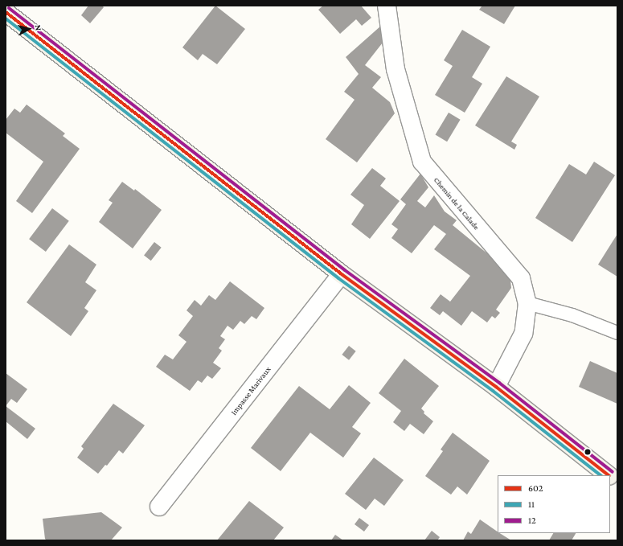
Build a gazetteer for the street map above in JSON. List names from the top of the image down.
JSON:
{
  "streets": {
    "street": ["Chemin de la Calade", "Impasse Marivaux"]
  },
  "lines": ["transit line 12", "transit line 602", "transit line 11"],
  "legend": ["602", "11", "12"],
  "north": "right"
}
